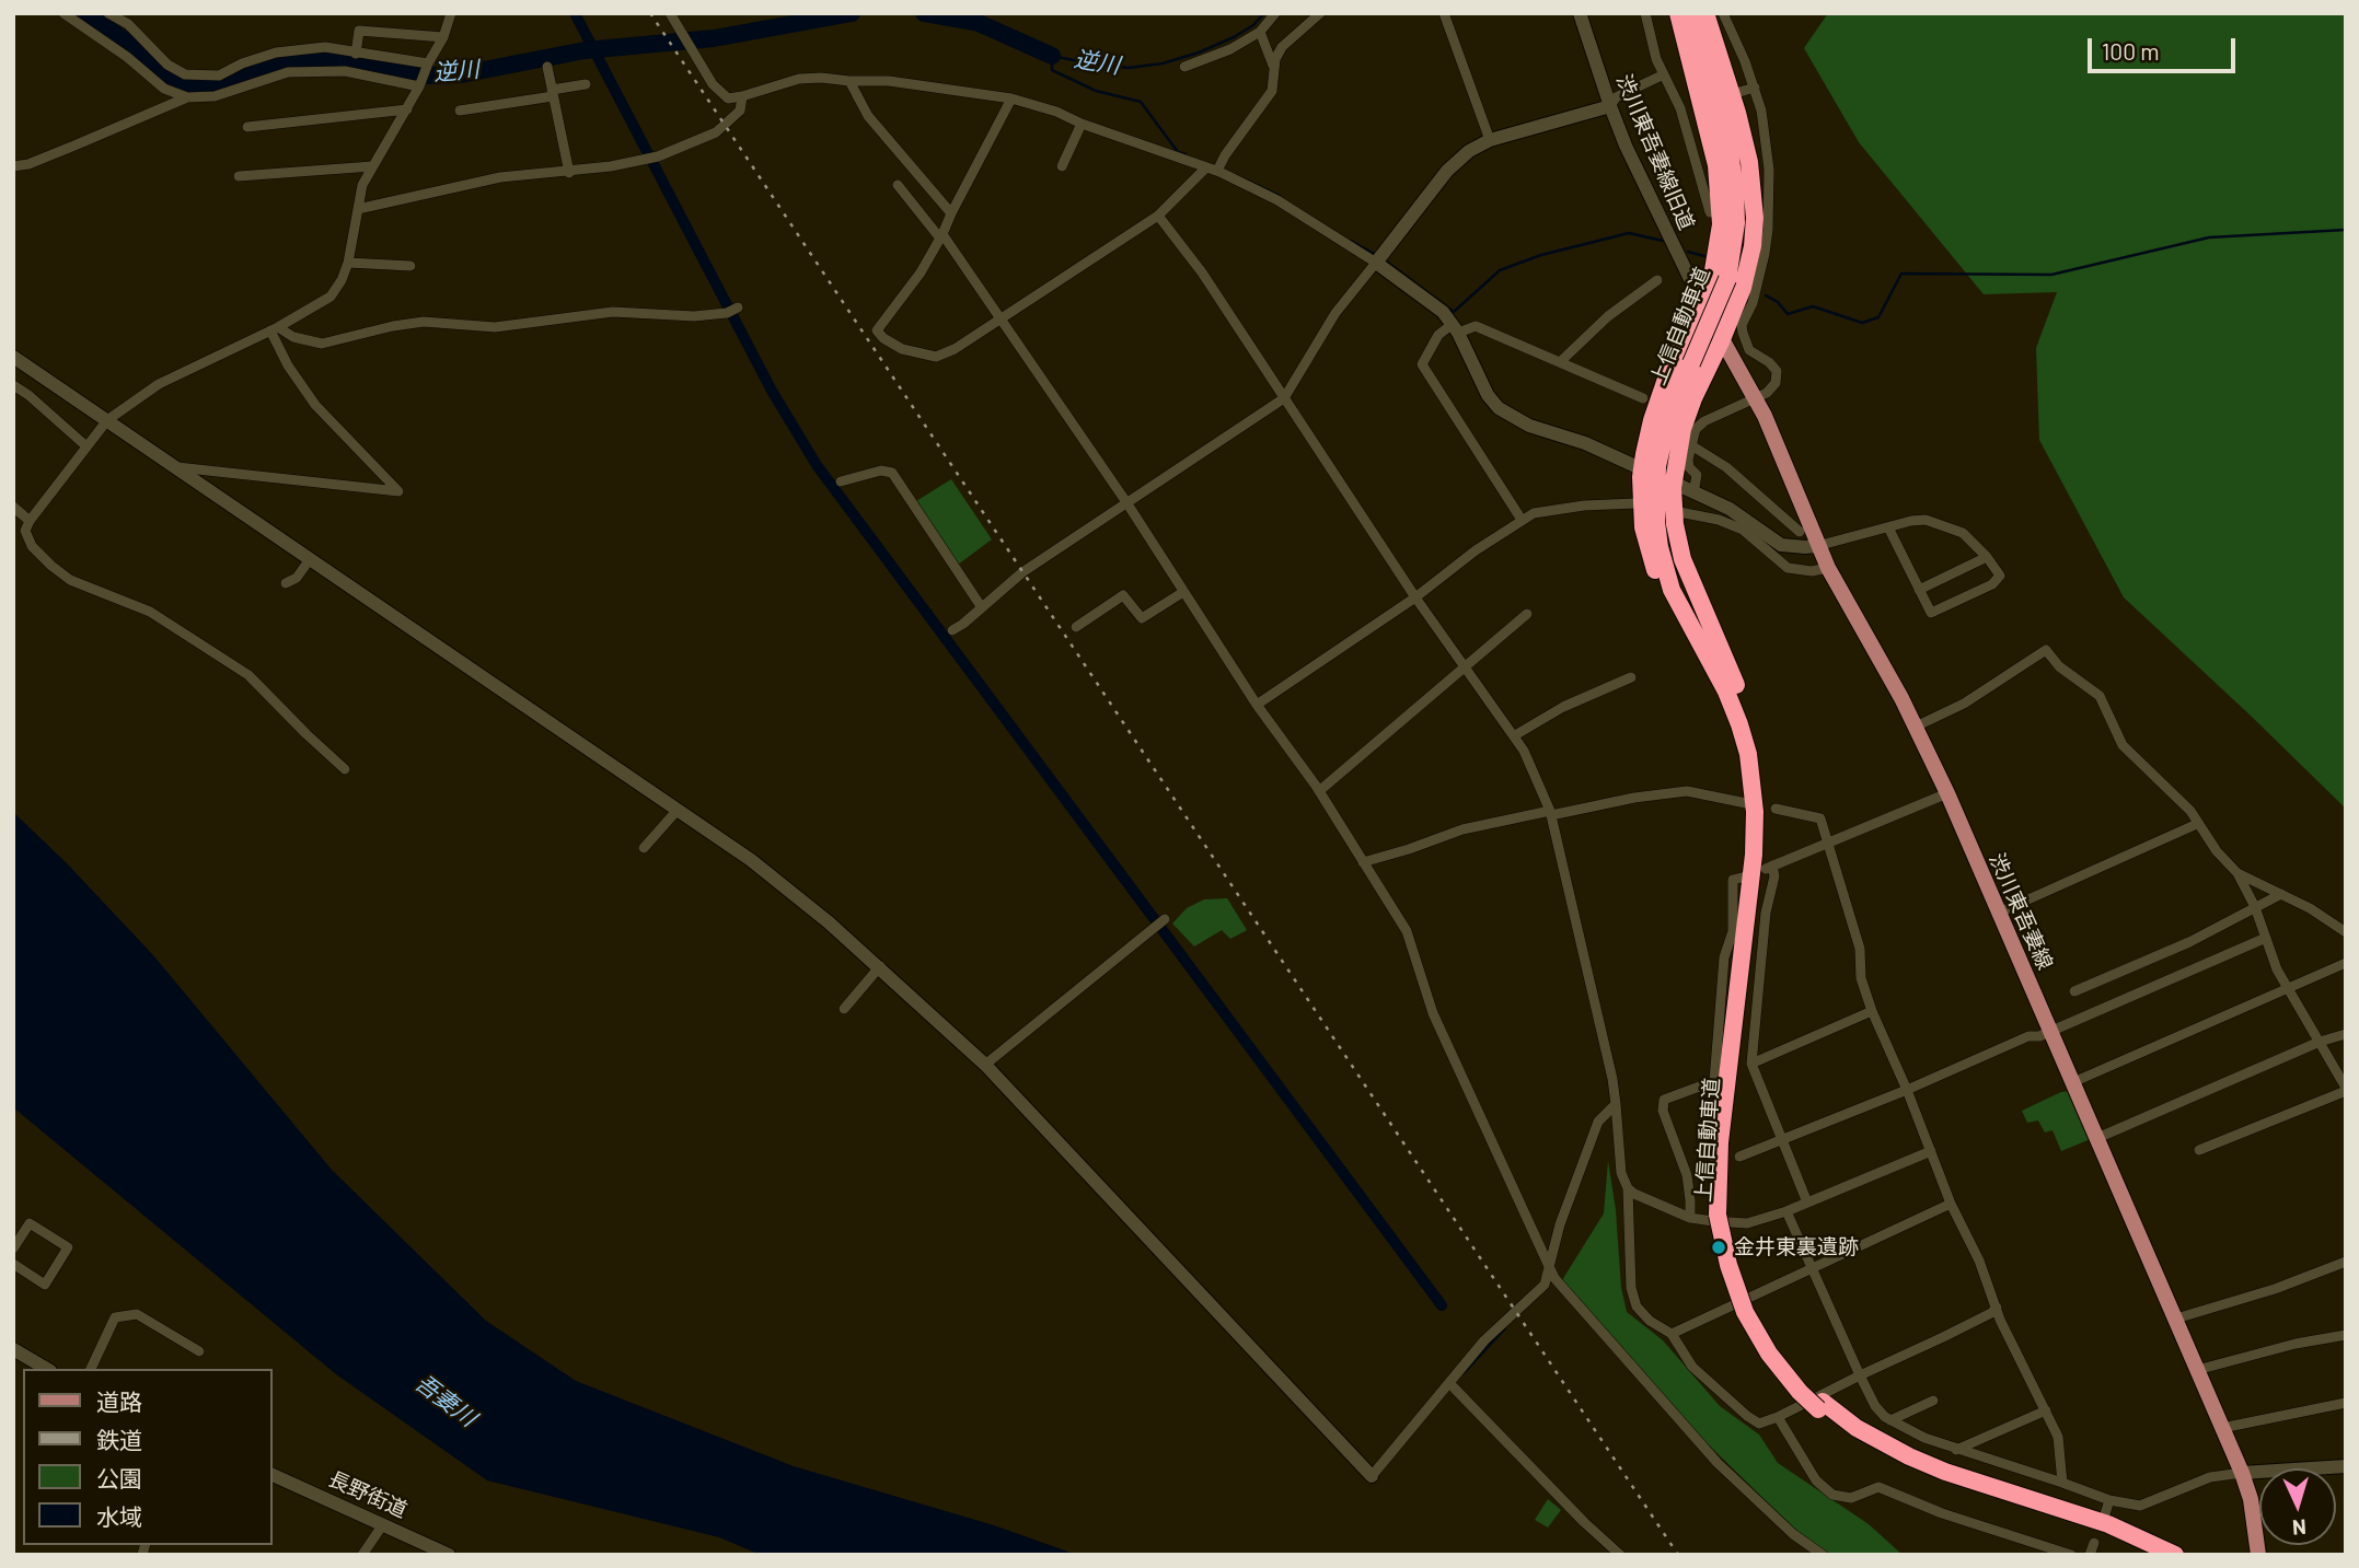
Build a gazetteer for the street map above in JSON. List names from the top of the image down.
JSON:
{
  "streets": {
    "highway": ["上信自動車道"],
    "main road": ["渋川東吾妻線"],
    "street": ["渋川東吾妻線旧道", "長野街道"]
  },
  "crossings": [
    ["渋川東吾妻線旧道", "渋川東吾妻線"]
  ],
  "water": ["逆川", "吾妻川"],
  "places": ["金井東裏遺跡"],
  "legend": [
    "道路",
    "鉄道",
    "公園",
    "水域"
  ],
  "scale_bar": "100 m",
  "north": "bottom"
}
